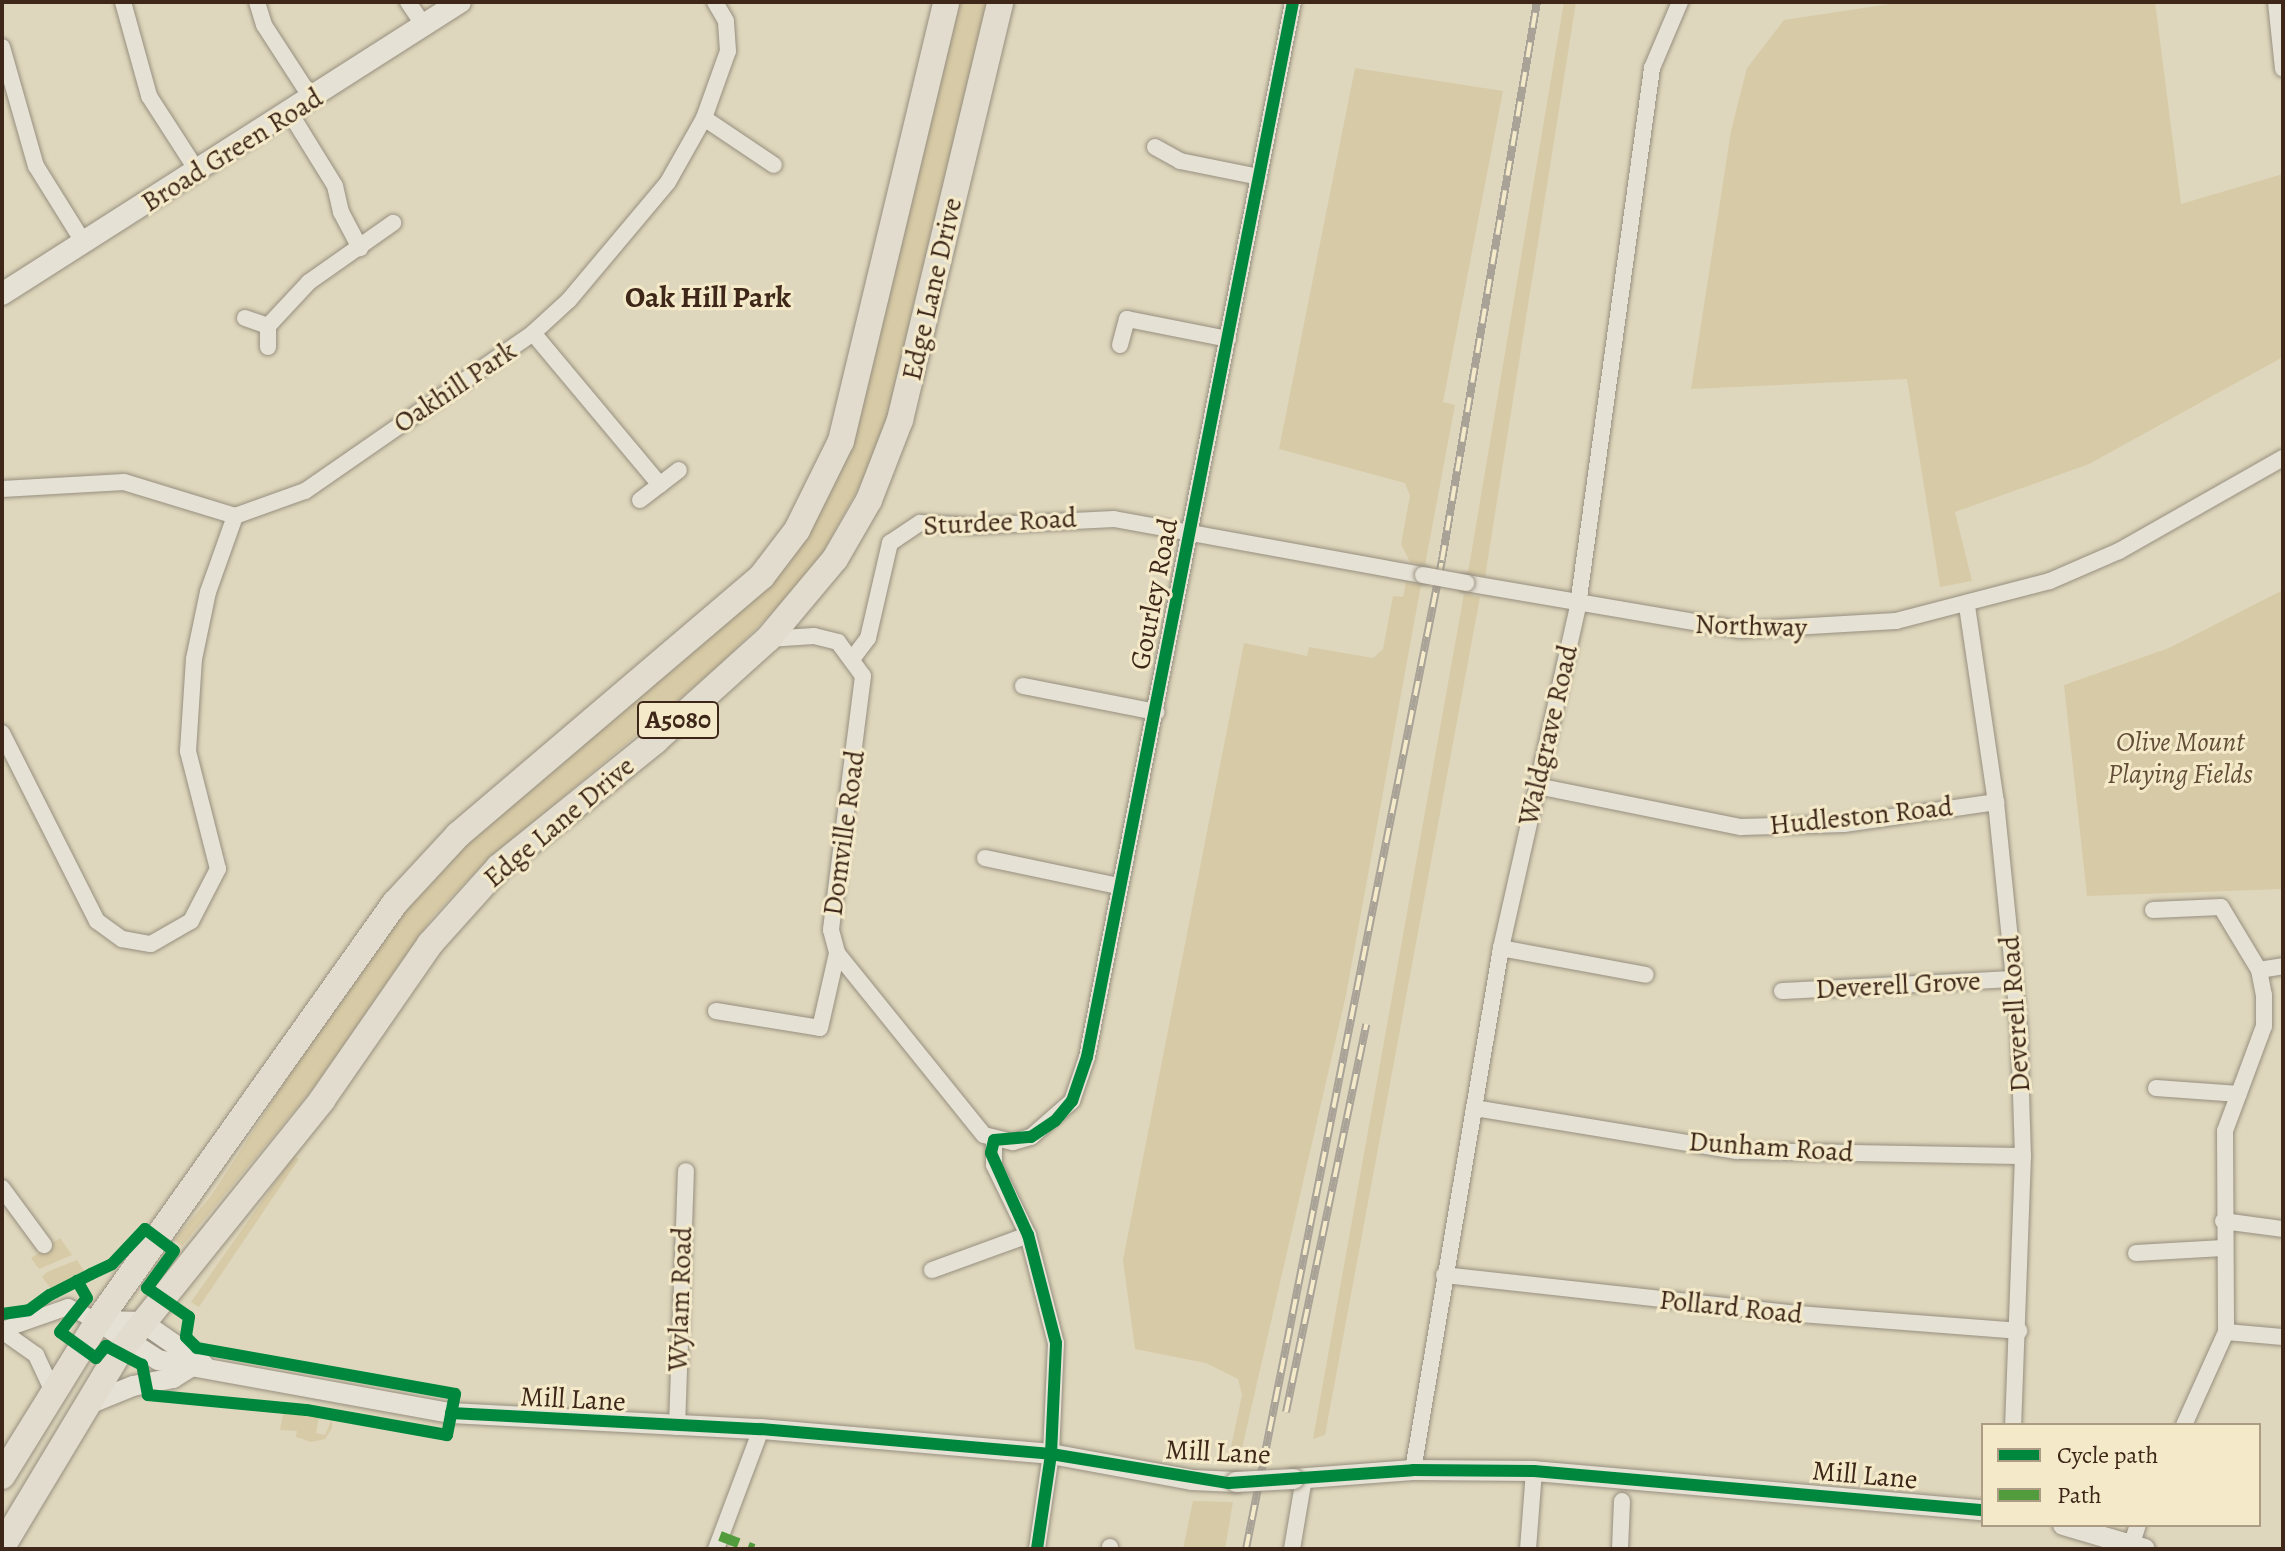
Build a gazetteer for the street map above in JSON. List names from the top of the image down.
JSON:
{
  "streets": {
    "highway": ["Edge Lane Drive", "A5080"],
    "main road": ["Broad Green Road"],
    "street": [
      "Oakhill Park",
      "Sturdee Road",
      "Gourley Road",
      "Northway",
      "Waldgrave Road",
      "Hudleston Road",
      "Domville Road",
      "Deverell Grove",
      "Deverell Road",
      "Dunham Road",
      "Wylam Road",
      "Pollard Road",
      "Mill Lane"
    ]
  },
  "crossings": [
    ["Edge Lane Drive", "Mill Lane"],
    ["Sturdee Road", "Gourley Road"],
    ["Sturdee Road", "Northway"],
    ["Sturdee Road", "Domville Road"],
    ["Gourley Road", "Northway"],
    ["Gourley Road", "Domville Road"],
    ["Northway", "Waldgrave Road"],
    ["Northway", "Deverell Road"],
    ["Waldgrave Road", "Hudleston Road"],
    ["Waldgrave Road", "Dunham Road"],
    ["Waldgrave Road", "Pollard Road"],
    ["Waldgrave Road", "Mill Lane"],
    ["Hudleston Road", "Deverell Road"],
    ["Deverell Grove", "Deverell Road"],
    ["Deverell Road", "Dunham Road"],
    ["Deverell Road", "Pollard Road"],
    ["Wylam Road", "Mill Lane"]
  ],
  "districts": ["Oak Hill Park"],
  "parks": ["Olive Mount Playing Fields"],
  "legend": ["Cycle path", "Path"]
}
